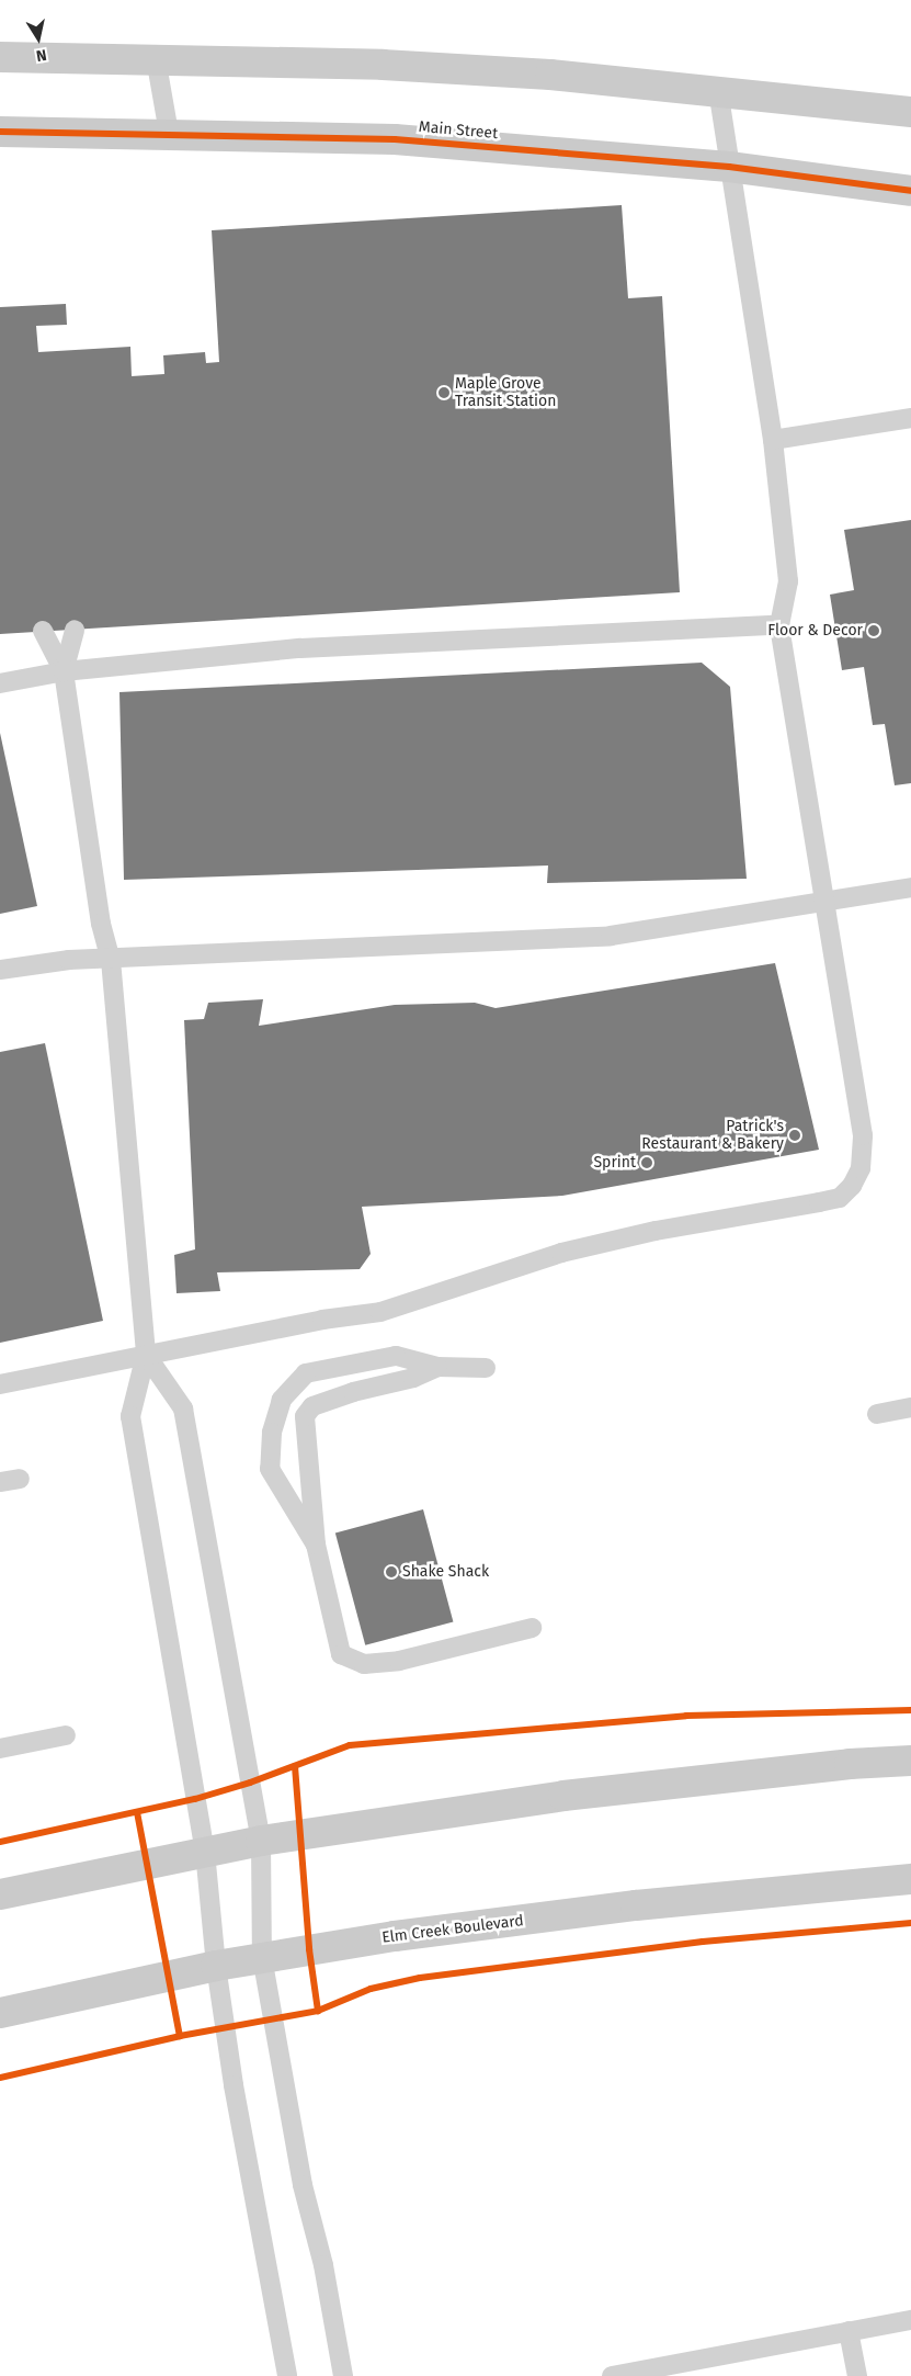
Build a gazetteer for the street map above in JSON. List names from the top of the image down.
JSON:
{
  "streets": {
    "main road": ["Main Street", "Elm Creek Boulevard"]
  },
  "places": [
    "Maple Grove Transit Station",
    "Floor & Decor",
    "Patrick's Restaurant & Bakery",
    "Sprint",
    "Shake Shack"
  ],
  "north": "bottom"
}
